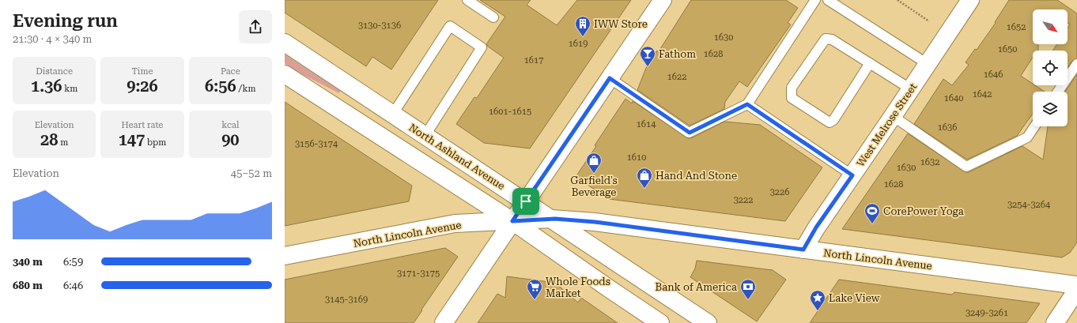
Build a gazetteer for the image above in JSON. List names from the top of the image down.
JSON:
{
  "streets": {
    "main road": ["West Melrose Street", "North Ashland Avenue", "North Lincoln Avenue"]
  },
  "crossings": [
    ["West Melrose Street", "North Lincoln Avenue"],
    ["North Ashland Avenue", "North Lincoln Avenue"]
  ],
  "places": {
    "building": ["IWW Store"],
    "bar": ["Fathom"],
    "shop": ["Garfield's Beverage", "Hand And Stone"],
    "sports": ["CorePower Yoga"],
    "supermarket": ["Whole Foods Market"],
    "bank": ["Bank of America"],
    "place": ["Lake View"]
  },
  "house_numbers": [
    "3130-3136",
    "1652",
    "1630",
    "1619",
    "1650",
    "1628",
    "1617",
    "1646",
    "1622",
    "1642",
    "1640",
    "1601-1615",
    "1614",
    "1636",
    "3156-3174",
    "1610",
    "1632",
    "1630",
    "1628",
    "3226",
    "3222",
    "3254-3264",
    "3171-3175",
    "3145-3169",
    "3249-3261"
  ],
  "north": "bottom right",
  "page": {
    "heading": ["Evening run", "21:30 · 4 × 340 m"],
    "stats": [
      ["Distance", "1.36 km"],
      ["Time", "9:26"],
      ["Pace", "6:56 /km"],
      ["Elevation", "28 m"],
      ["Heart rate", "147 bpm"],
      ["kcal", "90"]
    ],
    "chart": ["Elevation", "45–52 m"],
    "list": [
      {
        "name": "340 m",
        "note": "6:59"
      },
      {
        "name": "680 m",
        "note": "6:46"
      }
    ]
  }
}
